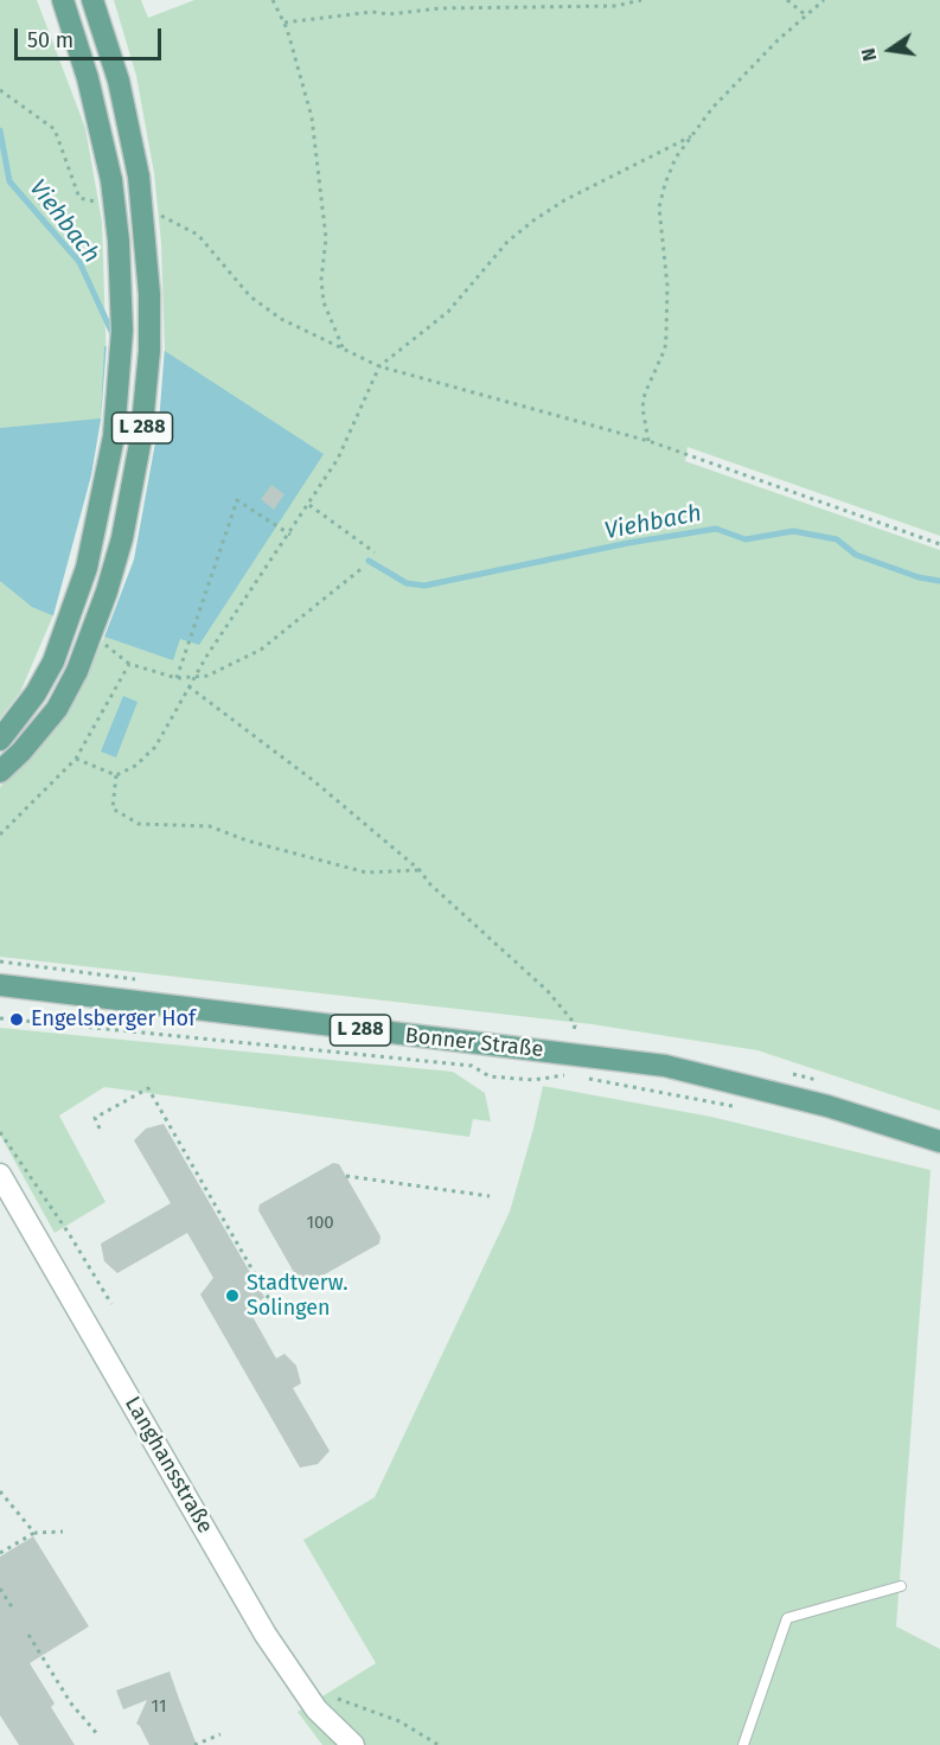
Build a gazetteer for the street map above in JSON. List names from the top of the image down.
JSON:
{
  "streets": {
    "main road": ["L 288", "Bonner Straße"],
    "street": ["Langhansstraße"]
  },
  "water": ["Viehbach"],
  "places": ["Engelsberger Hof", "Stadtverw. Solingen"],
  "house_numbers": ["100", "11"],
  "scale_bar": "50 m",
  "north": "left"
}
